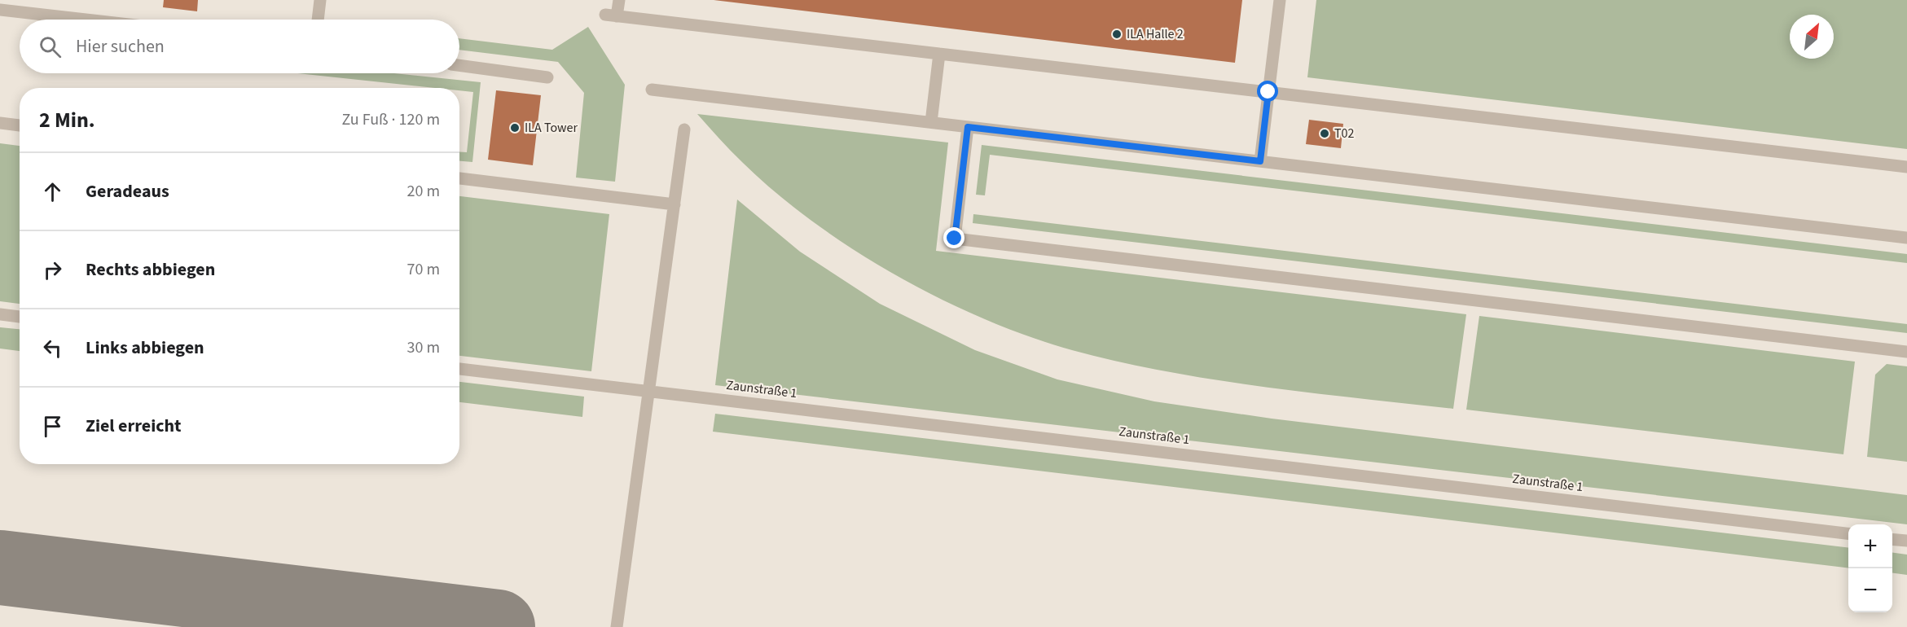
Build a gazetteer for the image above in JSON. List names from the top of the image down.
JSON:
{
  "streets": {
    "lane": ["Zaunstraße 1"]
  },
  "places": ["ILA Halle 2", "ILA Tower", "T02"],
  "north": "top right",
  "page": {
    "search": "Hier suchen",
    "heading": ["2 Min.", "Zu Fuß · 120 m"],
    "list": [
      ["Geradeaus", "20 m"],
      ["Rechts abbiegen", "70 m"],
      ["Links abbiegen", "30 m"],
      "Ziel erreicht"
    ],
    "map_buttons": ["+", "−"]
  }
}
